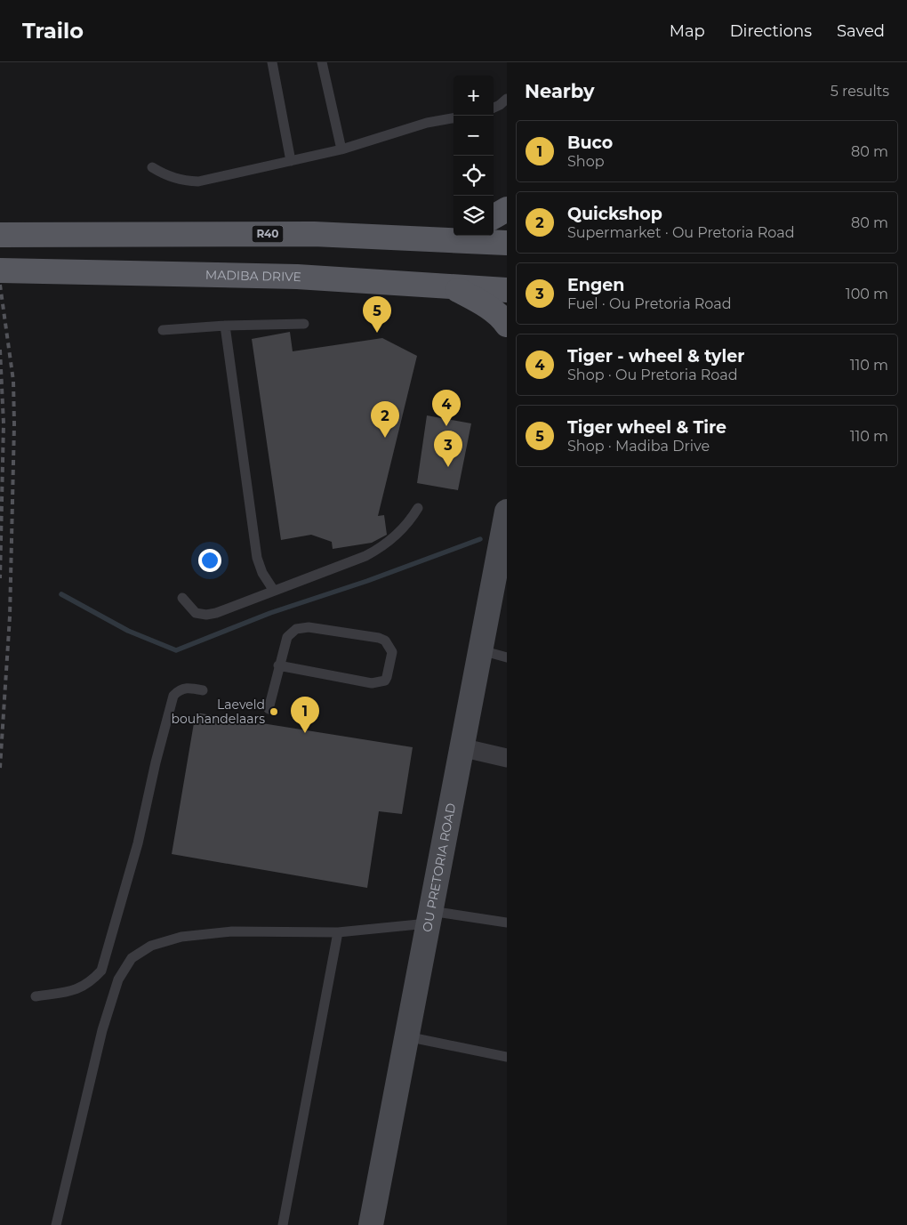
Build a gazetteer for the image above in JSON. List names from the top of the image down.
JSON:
{
  "streets": {
    "main road": ["R40", "MADIBA DRIVE", "OU PRETORIA ROAD"]
  },
  "places": ["Laeveld bouhandelaars"],
  "page": {
    "header": "Trailo",
    "nav": ["Map", "Directions", "Saved"],
    "heading": ["Nearby", "5 results"],
    "map_buttons": ["+", "−"],
    "list": [
      {
        "mark": "1",
        "name": "Buco",
        "note": "Shop",
        "value": "80 m"
      },
      {
        "mark": "2",
        "name": "Quickshop",
        "note": "Supermarket · Ou Pretoria Road",
        "value": "80 m"
      },
      {
        "mark": "3",
        "name": "Engen",
        "note": "Fuel · Ou Pretoria Road",
        "value": "100 m"
      },
      {
        "mark": "4",
        "name": "Tiger - wheel & tyler",
        "note": "Shop · Ou Pretoria Road",
        "value": "110 m"
      },
      {
        "mark": "5",
        "name": "Tiger wheel & Tire",
        "note": "Shop · Madiba Drive",
        "value": "110 m"
      }
    ],
    "pins": [
      "5",
      "4",
      "2",
      "3",
      "1"
    ]
  }
}
